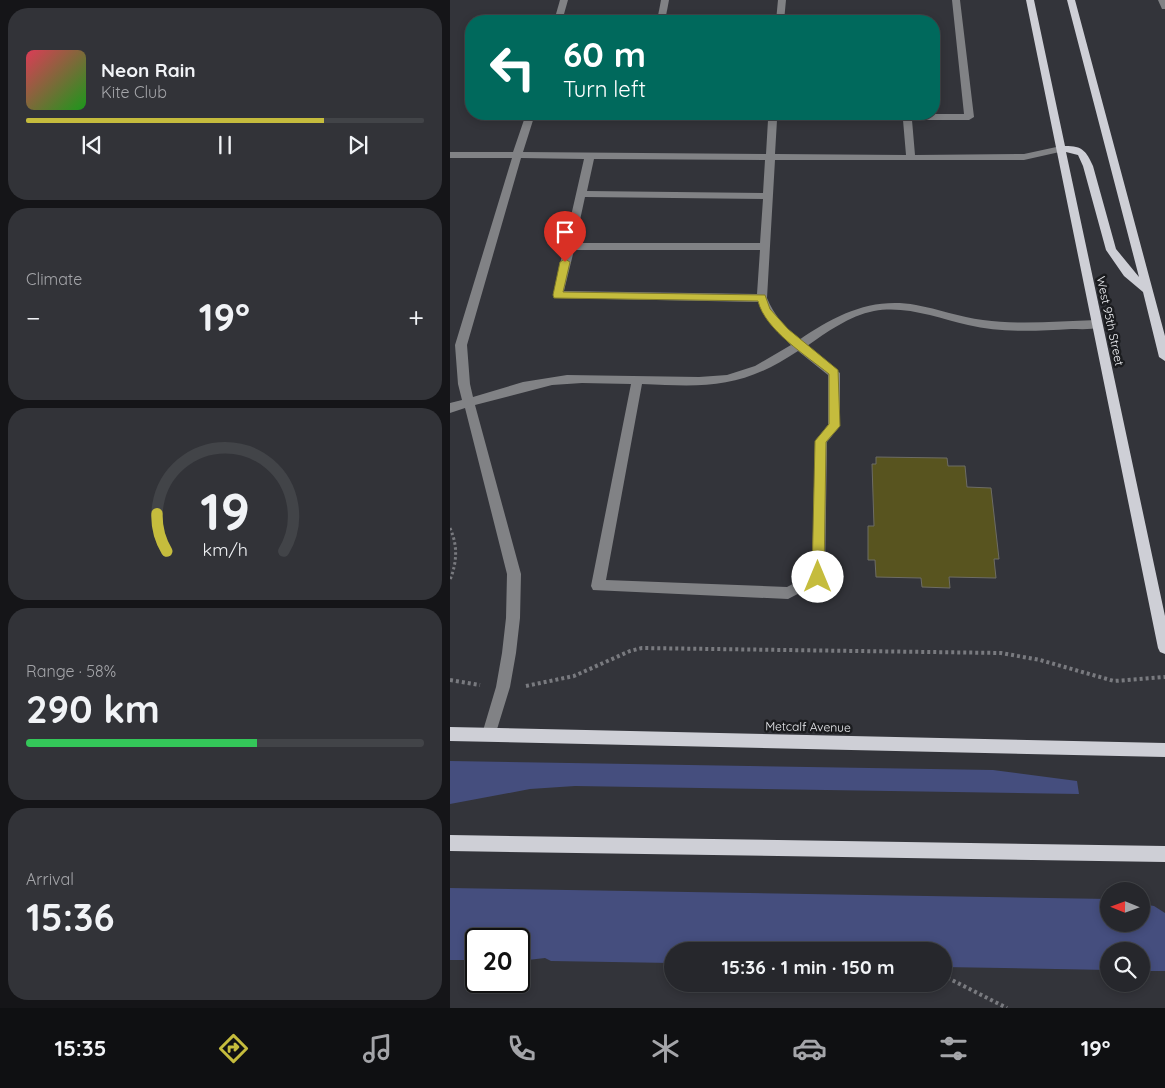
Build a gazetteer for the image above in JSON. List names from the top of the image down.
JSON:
{
  "streets": {
    "main road": ["West 95th Street", "Metcalf Avenue"]
  },
  "north": "left",
  "page": {
    "turn": ["60 m", "Turn left"],
    "song": ["Neon Rain", "Kite Club"],
    "tile": [
      "Climate",
      ["Range · 58%", "290 km"],
      ["Arrival", "15:36"]
    ],
    "heat": ["−", "19°", "+"],
    "limit": "20",
    "trip": "15:36 · 1 min · 150 m",
    "tabs": ["15:35", "19°"],
    "gauge": ["19", "km/h"]
  }
}
